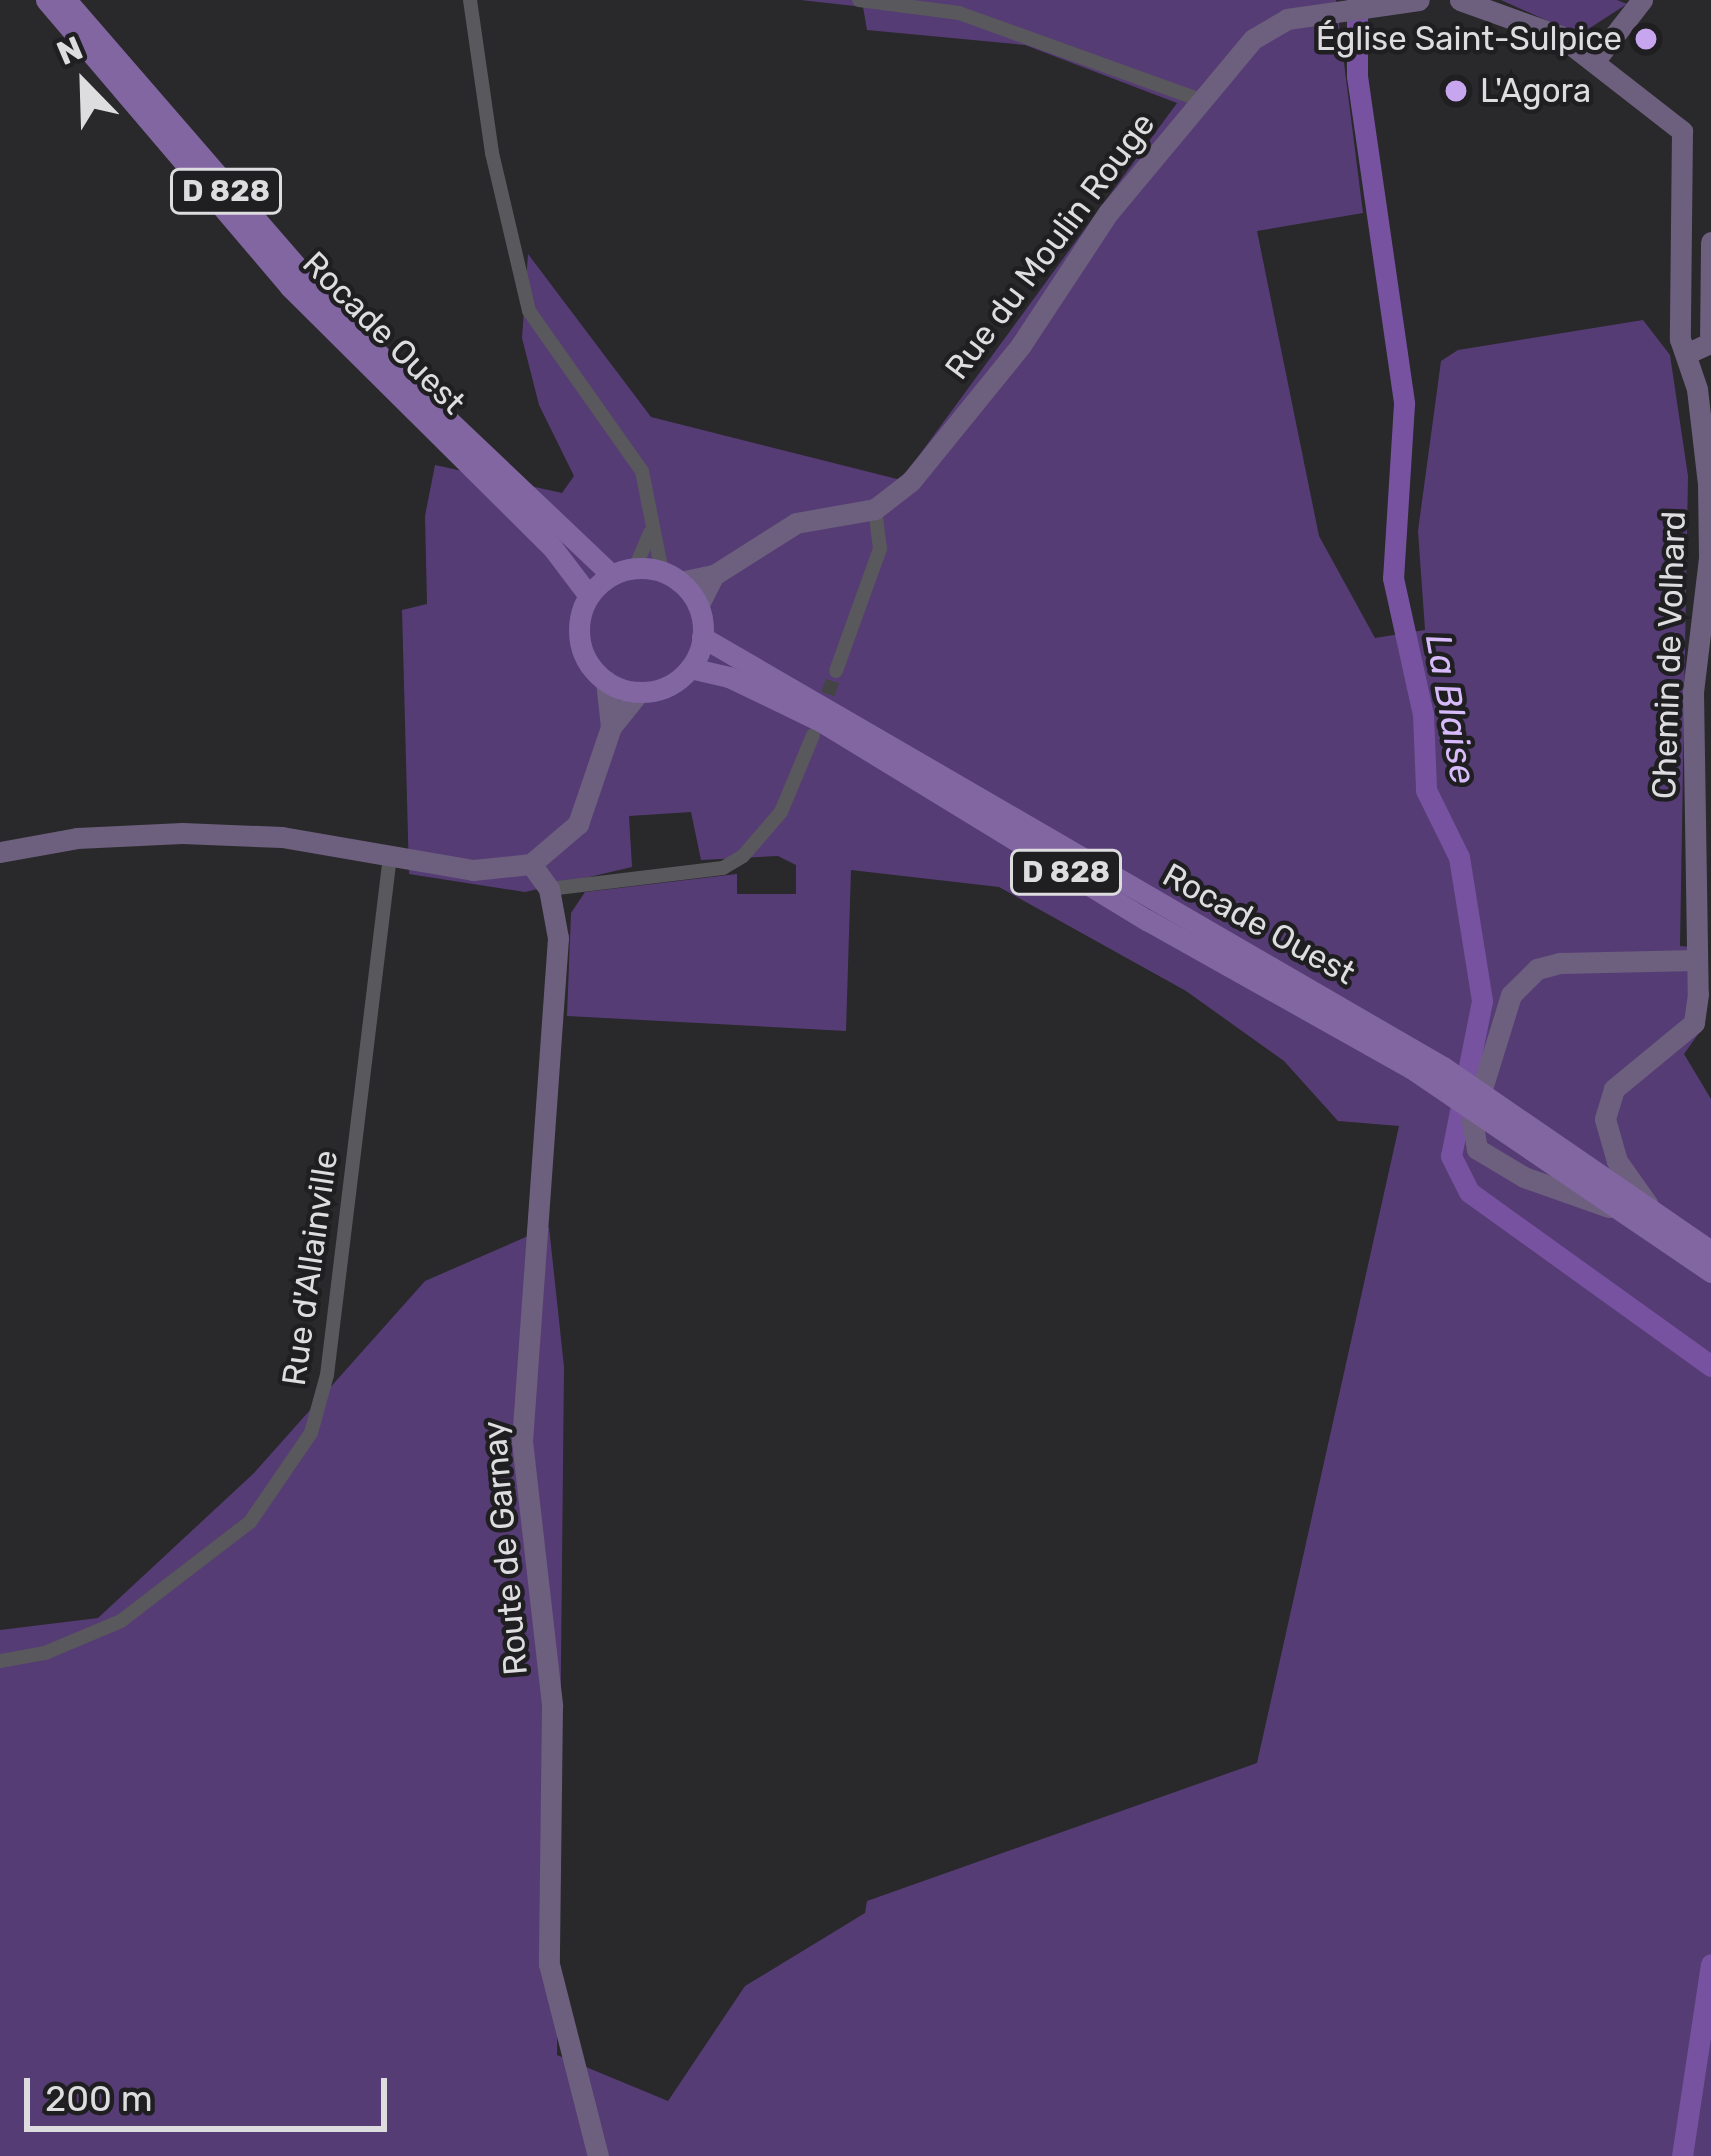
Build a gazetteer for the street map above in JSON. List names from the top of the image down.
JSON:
{
  "streets": {
    "main road": ["D 828", "Rocade Ouest"],
    "street": [
      "Rue du Moulin Rouge",
      "Chemin de Volhard",
      "Rue d'Allainville",
      "Route de Garnay"
    ]
  },
  "crossings": [
    ["D 828", "Rocade Ouest"],
    ["D 828", "Chemin de Volhard"],
    ["Rue du Moulin Rouge", "Rocade Ouest"],
    ["Rocade Ouest", "Chemin de Volhard"]
  ],
  "water": ["La Blaise"],
  "places": ["Église Saint-Sulpice", "L'Agora"],
  "scale_bar": "200 m",
  "north": "top left"
}
